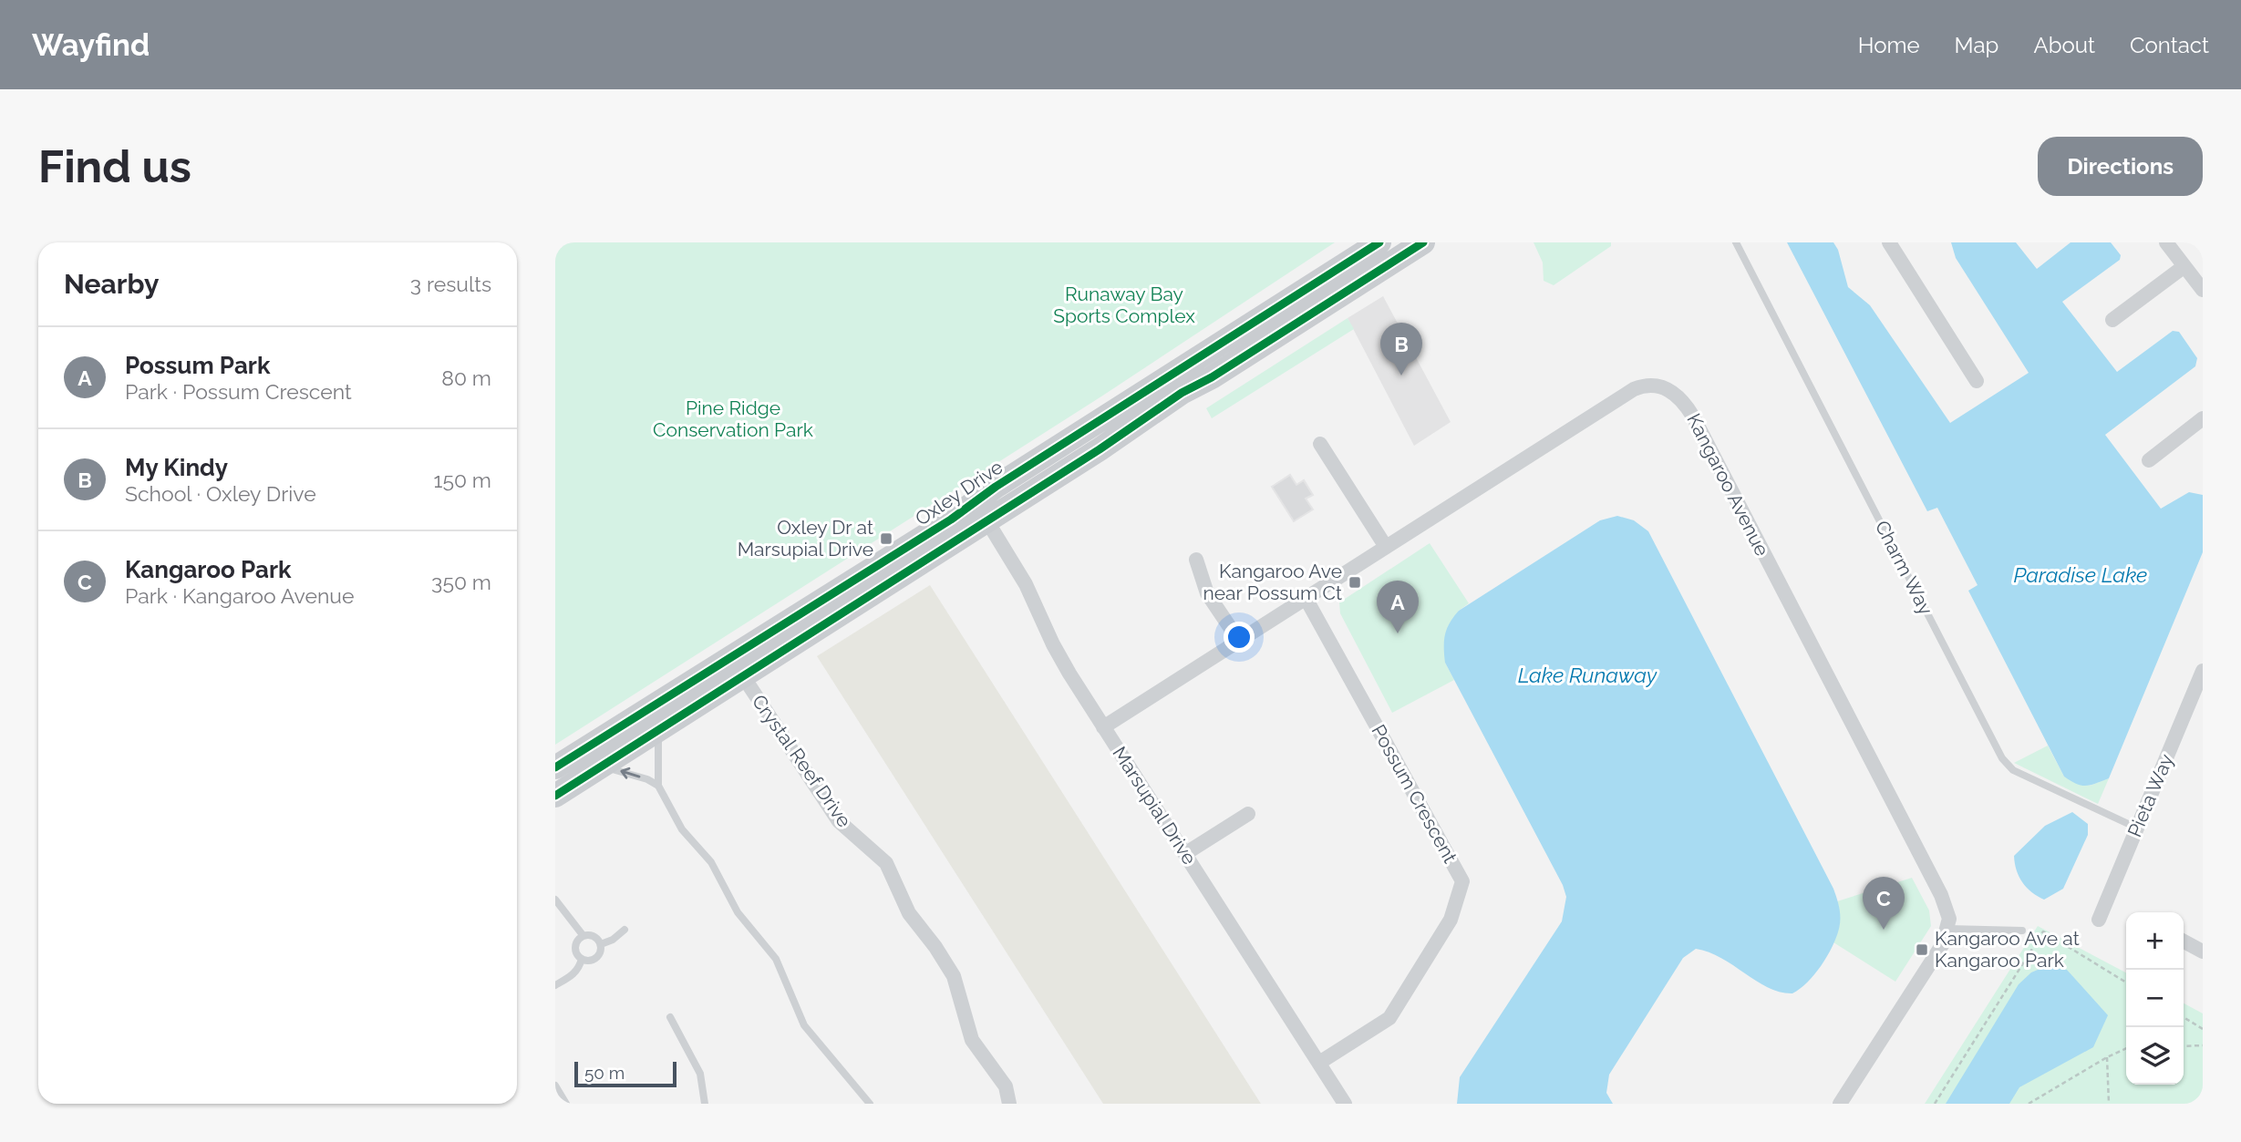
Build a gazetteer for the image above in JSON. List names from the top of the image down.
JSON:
{
  "streets": {
    "main road": ["Oxley Drive"],
    "street": [
      "Kangaroo Avenue",
      "Crystal Reef Drive",
      "Possum Crescent",
      "Pieta Way",
      "Marsupial Drive"
    ],
    "lane": ["Charm Way"]
  },
  "crossings": [
    ["Kangaroo Avenue", "Possum Crescent"],
    ["Kangaroo Avenue", "Marsupial Drive"],
    ["Oxley Drive", "Crystal Reef Drive"],
    ["Oxley Drive", "Marsupial Drive"],
    ["Charm Way", "Pieta Way"],
    ["Possum Crescent", "Marsupial Drive"]
  ],
  "water": ["Paradise Lake", "Lake Runaway"],
  "parks": ["Runaway Bay Sports Complex", "Pine Ridge Conservation Park"],
  "places": {
    "transit": ["Oxley Dr at Marsupial Drive", "Kangaroo Ave near Possum Ct", "Kangaroo Ave at Kangaroo Park"]
  },
  "scale_bar": "50 m",
  "page": {
    "header": "Wayfind",
    "nav": [
      "Home",
      "Map",
      "About",
      "Contact"
    ],
    "buttons": "Directions",
    "title": "Find us",
    "heading": ["Nearby", "3 results"],
    "pins": ["B", "A", "C"],
    "list": [
      {
        "mark": "A",
        "name": "Possum Park",
        "note": "Park · Possum Crescent",
        "value": "80 m"
      },
      {
        "mark": "B",
        "name": "My Kindy",
        "note": "School · Oxley Drive",
        "value": "150 m"
      },
      {
        "mark": "C",
        "name": "Kangaroo Park",
        "note": "Park · Kangaroo Avenue",
        "value": "350 m"
      }
    ],
    "map_buttons": ["+", "−"],
    "scale": "50 m"
  }
}
